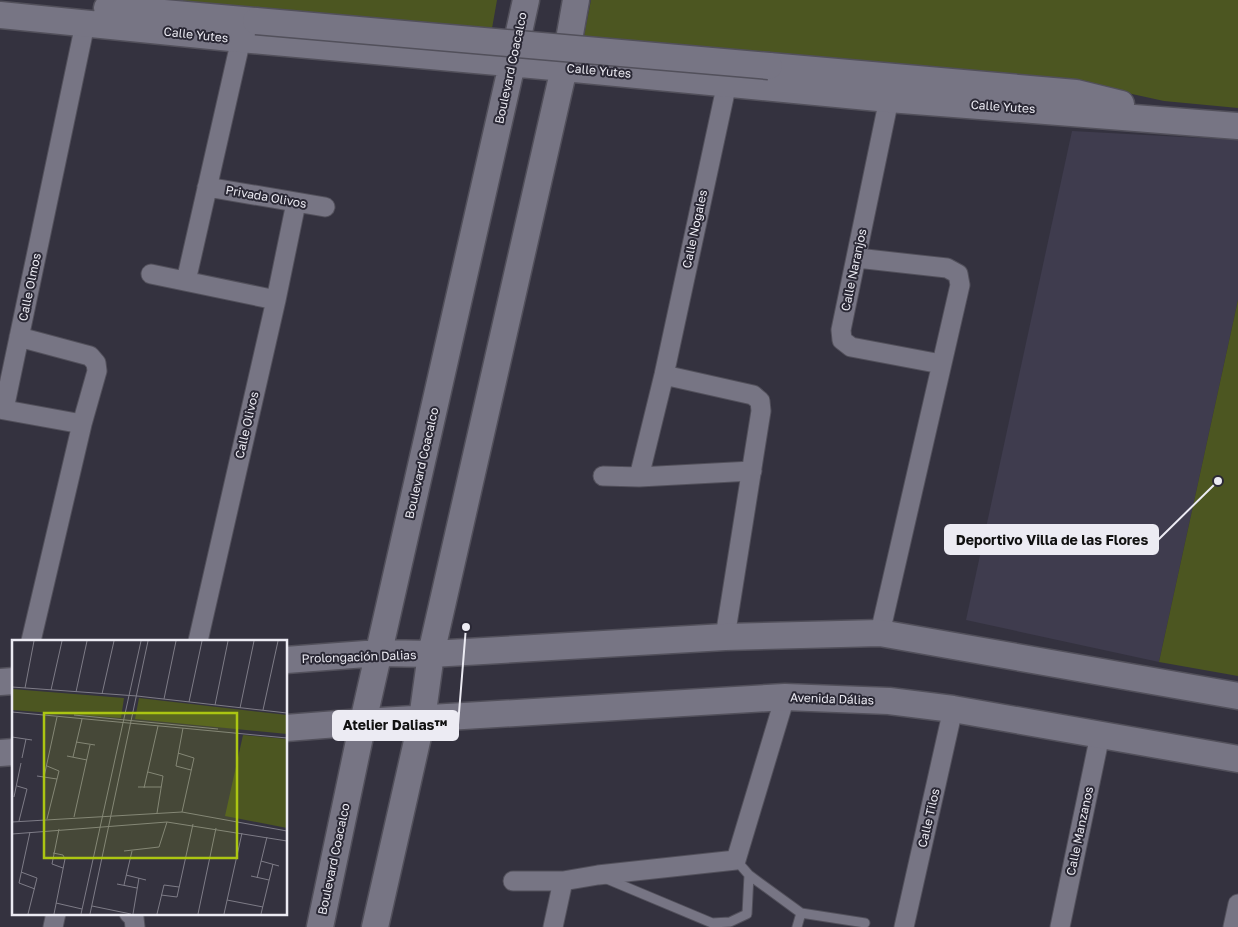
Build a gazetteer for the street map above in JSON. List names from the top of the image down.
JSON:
{
  "streets": {
    "main road": [
      "Calle Yutes",
      "Boulevard Coacalco",
      "Prolongación Dalias",
      "Avenida Dálias"
    ],
    "street": [
      "Privada Olivos",
      "Calle Nogales",
      "Calle Naranjos",
      "Calle Olmos",
      "Calle Olivos",
      "Calle Tilos",
      "Calle Manzanos"
    ]
  },
  "crossings": [
    ["Calle Yutes", "Boulevard Coacalco"],
    ["Calle Yutes", "Calle Nogales"],
    ["Calle Yutes", "Calle Naranjos"],
    ["Calle Yutes", "Calle Olmos"],
    ["Boulevard Coacalco", "Prolongación Dalias"],
    ["Privada Olivos", "Calle Olivos"],
    ["Avenida Dálias", "Calle Tilos"],
    ["Avenida Dálias", "Calle Manzanos"]
  ],
  "places": ["Deportivo Villa de las Flores", "Atelier Dalias™"]
}
